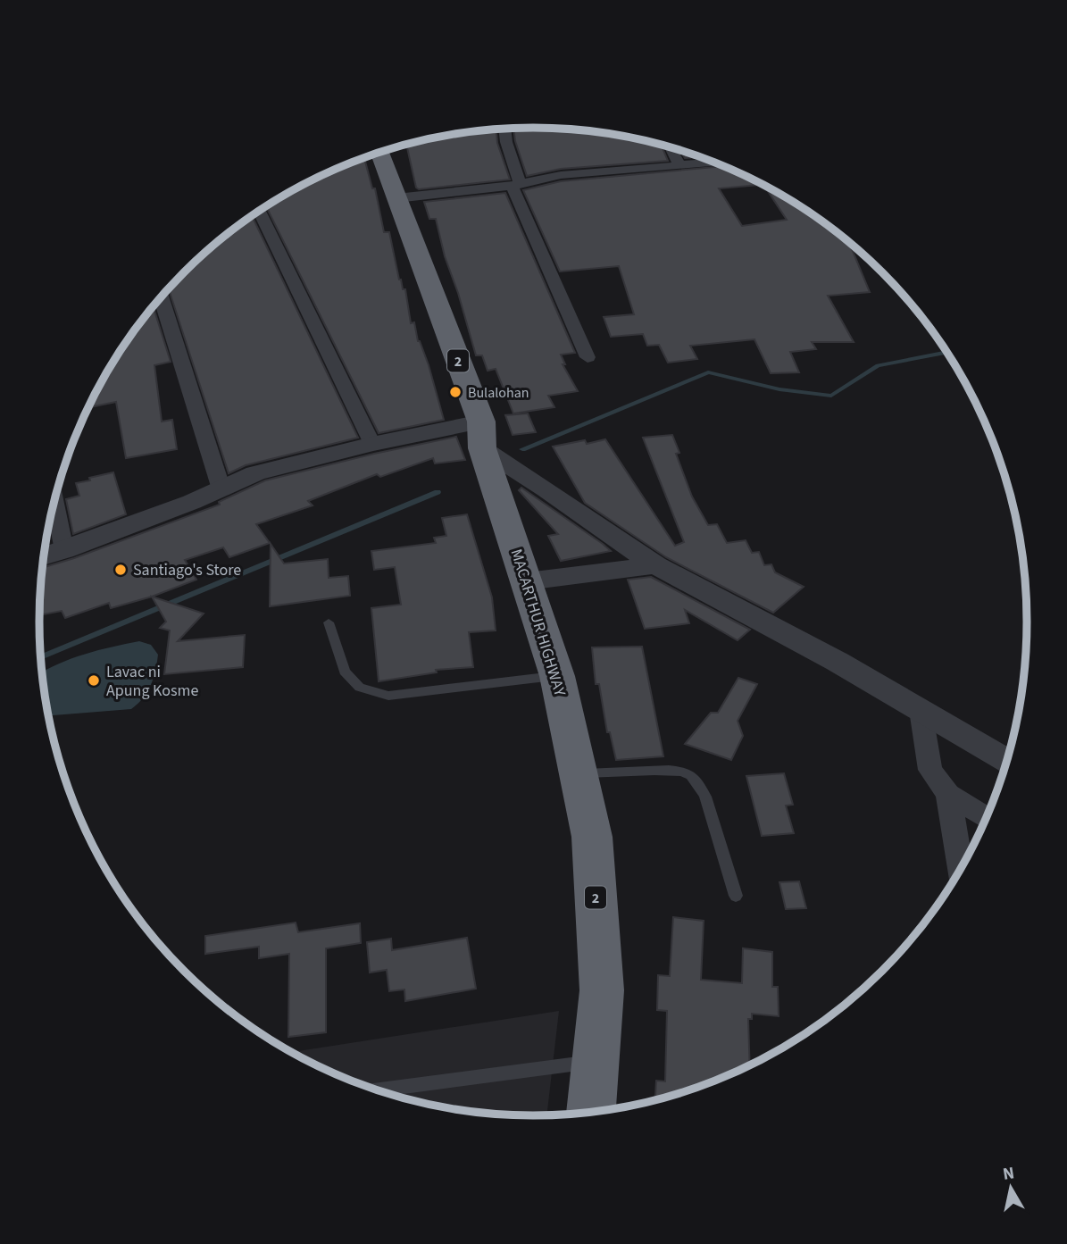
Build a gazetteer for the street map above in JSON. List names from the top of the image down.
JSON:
{
  "streets": {
    "highway": ["2", "MACARTHUR HIGHWAY"]
  },
  "places": ["Bulalohan", "Santiago's Store", "Lavac ni Apung Kosme"],
  "north": "top"
}
